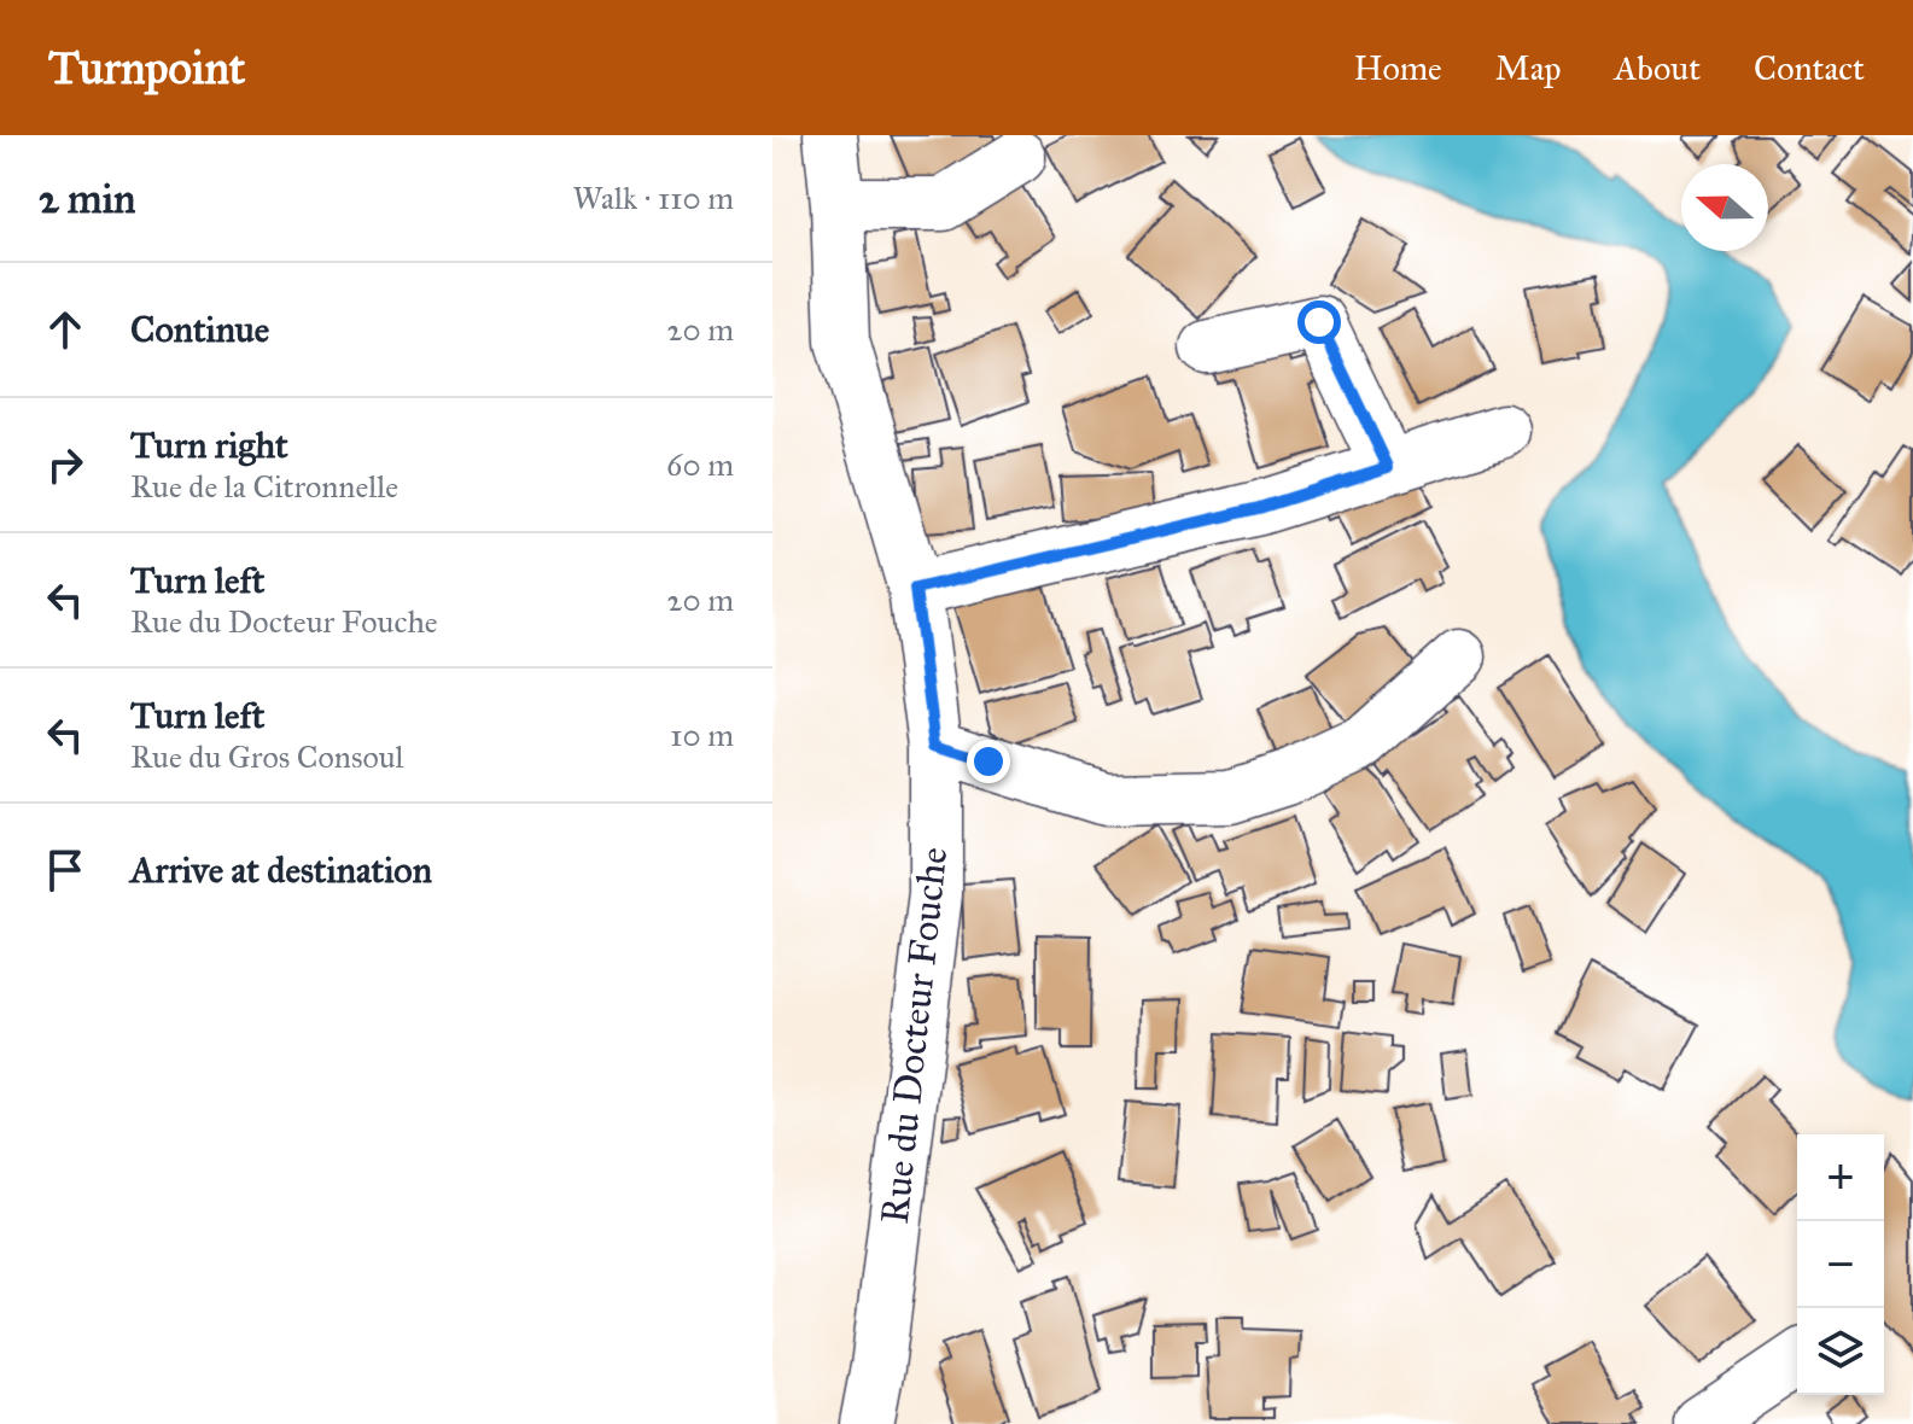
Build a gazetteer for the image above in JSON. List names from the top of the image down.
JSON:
{
  "streets": {
    "street": ["Rue du Docteur Fouche"]
  },
  "north": "left",
  "page": {
    "header": "Turnpoint",
    "nav": [
      "Home",
      "Map",
      "About",
      "Contact"
    ],
    "heading": ["2 min", "Walk · 110 m"],
    "list": [
      ["Continue", "20 m"],
      ["Turn right", "Rue de la Citronnelle", "60 m"],
      ["Turn left", "Rue du Docteur Fouche", "20 m"],
      ["Turn left", "Rue du Gros Consoul", "10 m"],
      "Arrive at destination"
    ],
    "map_buttons": ["+", "−"]
  }
}
